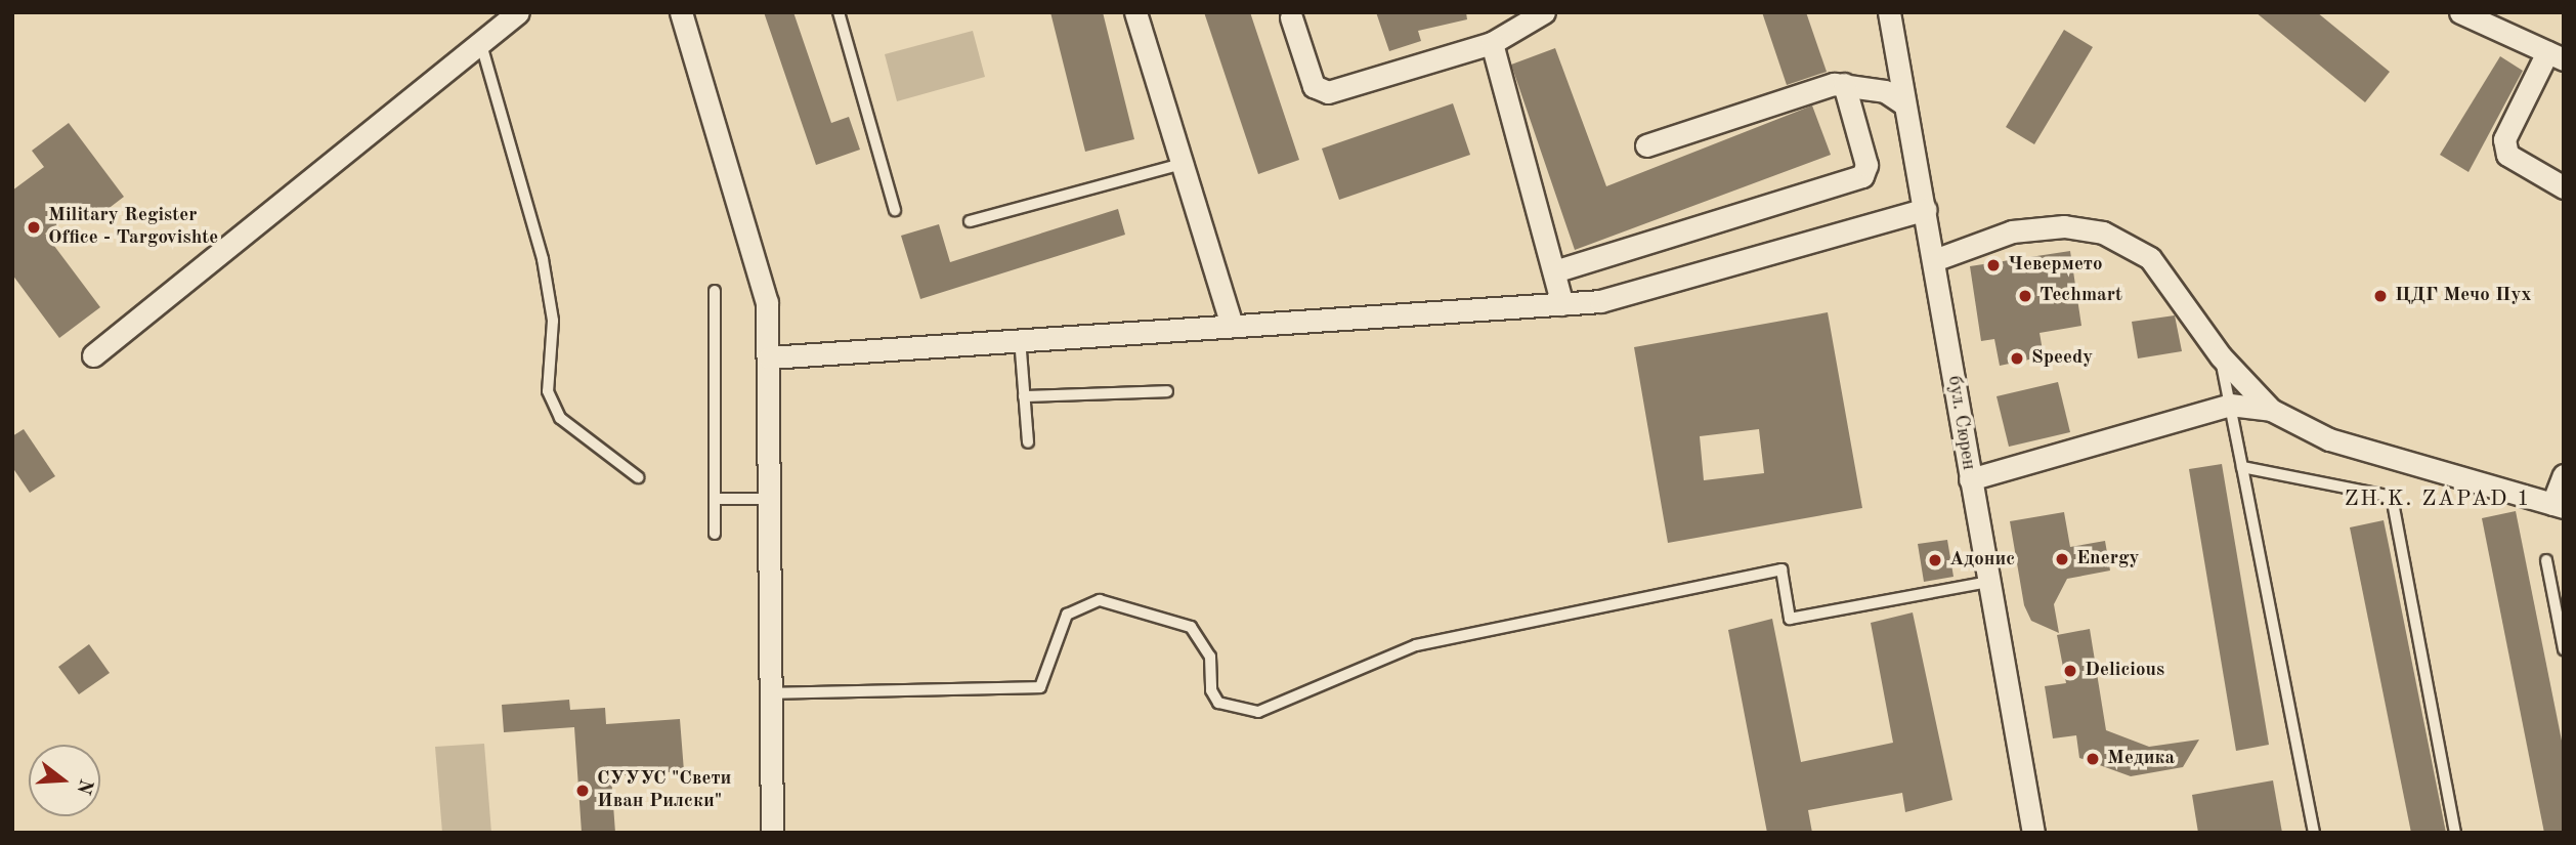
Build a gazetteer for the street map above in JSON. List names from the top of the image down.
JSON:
{
  "streets": {
    "street": ["бул. Сюрен"]
  },
  "districts": ["ZH.K. ZAPAD 1"],
  "places": [
    "Military Register Office - Targovishte",
    "Чевермето",
    "Techmart",
    "ЦДГ Мечо Пух",
    "Speedy",
    "Energy",
    "Адонис",
    "Delicious",
    "Медика",
    "СУУУС \"Свети Иван Рилски\""
  ],
  "north": "right"
}
